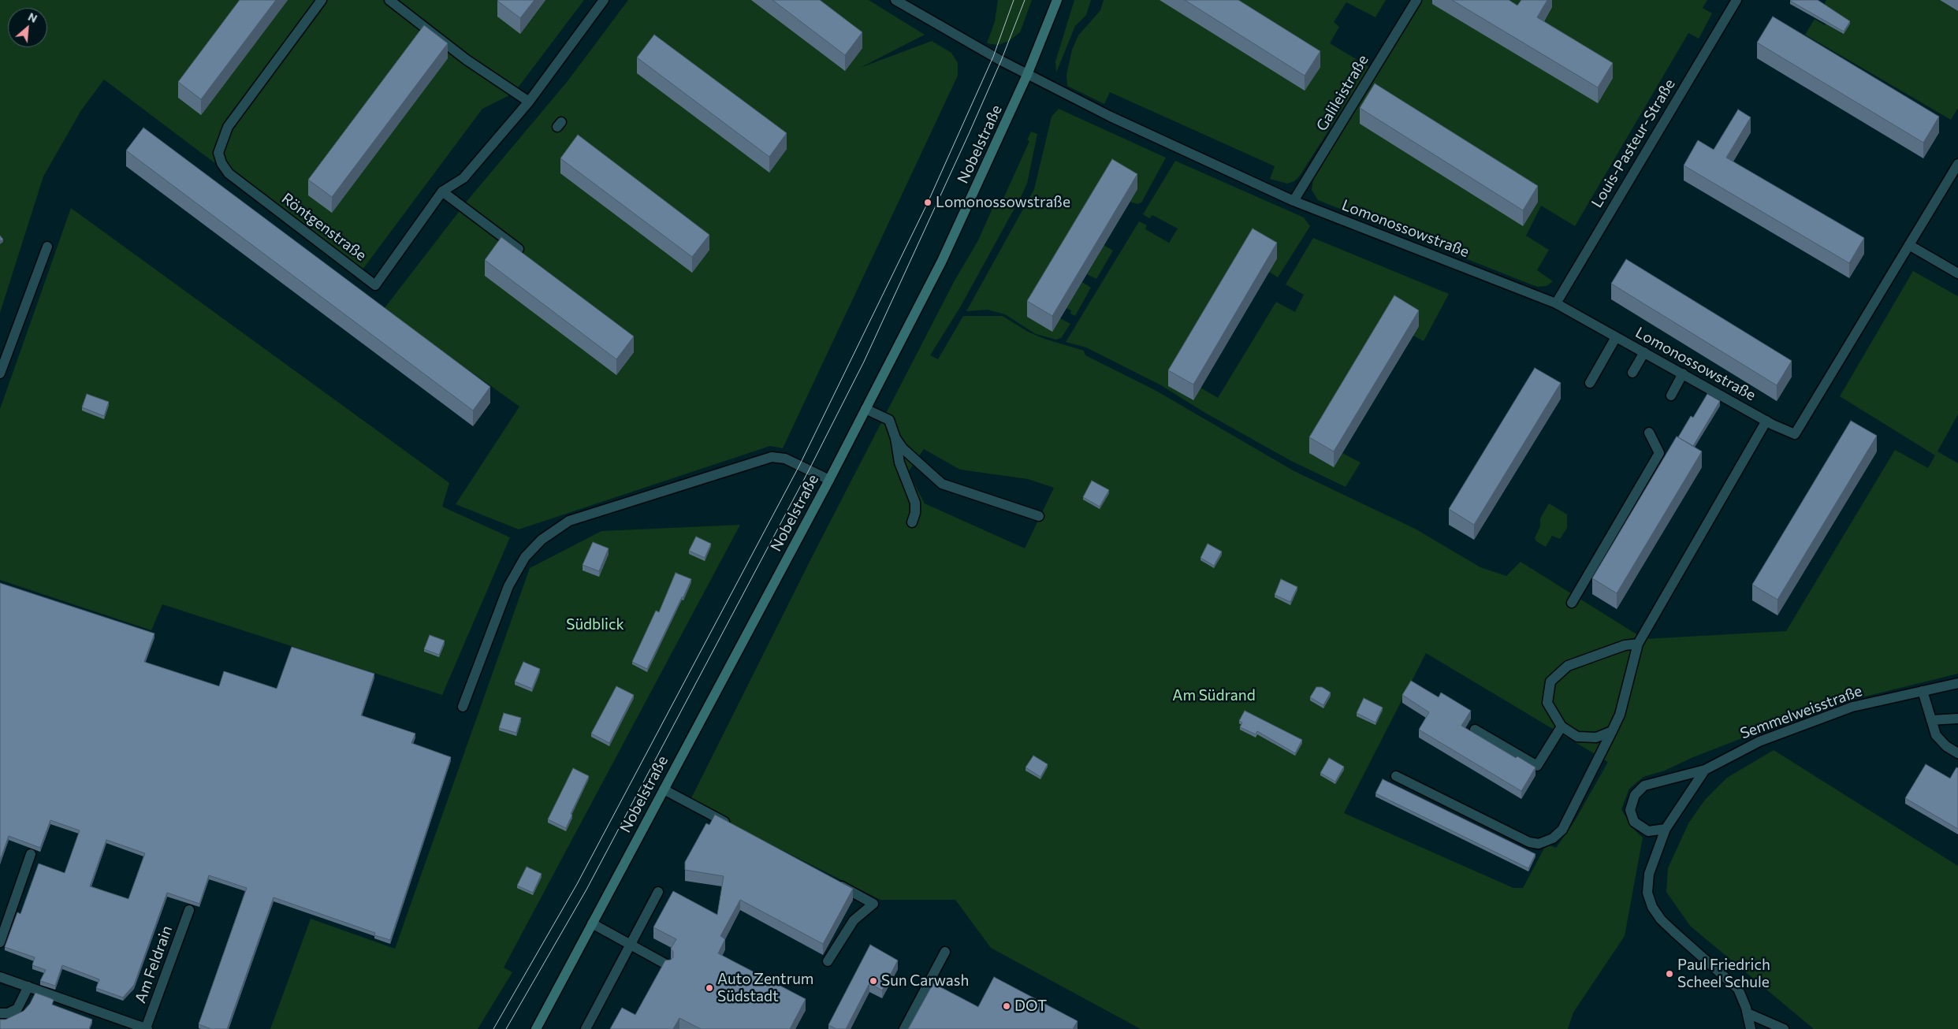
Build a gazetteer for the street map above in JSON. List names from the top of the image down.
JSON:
{
  "streets": {
    "main road": ["Nobelstraße"],
    "street": [
      "Galileistraße",
      "Louis-Pasteur-Straße",
      "Röntgenstraße",
      "Lomonossowstraße",
      "Semmelweisstraße",
      "Am Feldrain"
    ]
  },
  "crossings": [
    ["Galileistraße", "Lomonossowstraße"],
    ["Louis-Pasteur-Straße", "Lomonossowstraße"],
    ["Nobelstraße", "Lomonossowstraße"]
  ],
  "parks": ["Südblick", "Am Südrand"],
  "places": [
    "Lomonossowstraße",
    "Paul Friedrich Scheel Schule",
    "Sun Carwash",
    "Auto Zentrum Südstadt",
    "DOT"
  ],
  "north": "top right"
}
